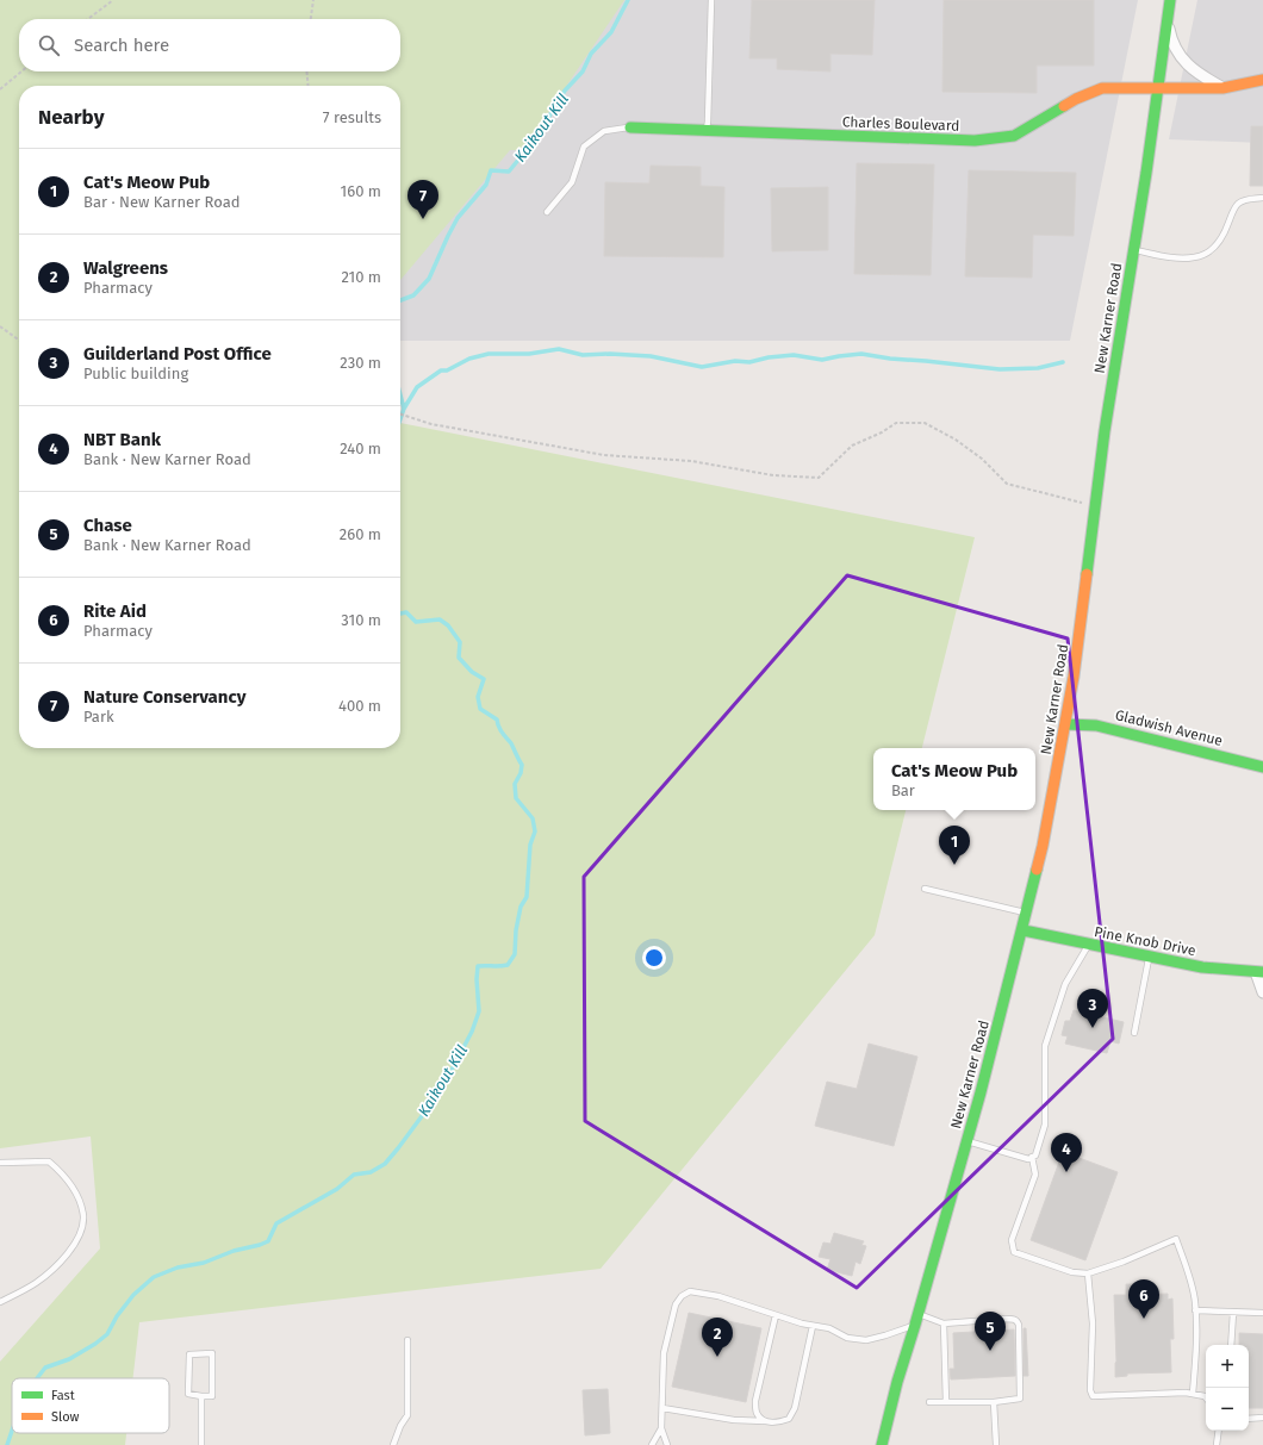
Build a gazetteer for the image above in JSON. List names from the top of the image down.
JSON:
{
  "streets": {
    "main road": [
      "Charles Boulevard",
      "New Karner Road",
      "Gladwish Avenue",
      "Pine Knob Drive"
    ]
  },
  "crossings": [
    ["Charles Boulevard", "New Karner Road"],
    ["New Karner Road", "Gladwish Avenue"],
    ["New Karner Road", "Pine Knob Drive"]
  ],
  "water": ["Kaikout Kill"],
  "legend": ["Fast", "Slow"],
  "page": {
    "search": "Search here",
    "heading": ["Nearby", "7 results"],
    "list": [
      {
        "mark": "1",
        "name": "Cat's Meow Pub",
        "note": "Bar · New Karner Road",
        "value": "160 m"
      },
      {
        "mark": "2",
        "name": "Walgreens",
        "note": "Pharmacy",
        "value": "210 m"
      },
      {
        "mark": "3",
        "name": "Guilderland Post Office",
        "note": "Public building",
        "value": "230 m"
      },
      {
        "mark": "4",
        "name": "NBT Bank",
        "note": "Bank · New Karner Road",
        "value": "240 m"
      },
      {
        "mark": "5",
        "name": "Chase",
        "note": "Bank · New Karner Road",
        "value": "260 m"
      },
      {
        "mark": "6",
        "name": "Rite Aid",
        "note": "Pharmacy",
        "value": "310 m"
      },
      {
        "mark": "7",
        "name": "Nature Conservancy",
        "note": "Park",
        "value": "400 m"
      }
    ],
    "pins": [
      "7",
      "1",
      "3",
      "4",
      "6",
      "5",
      "2"
    ],
    "popup": ["Cat's Meow Pub", "Bar"],
    "map_buttons": ["+", "−"]
  }
}
